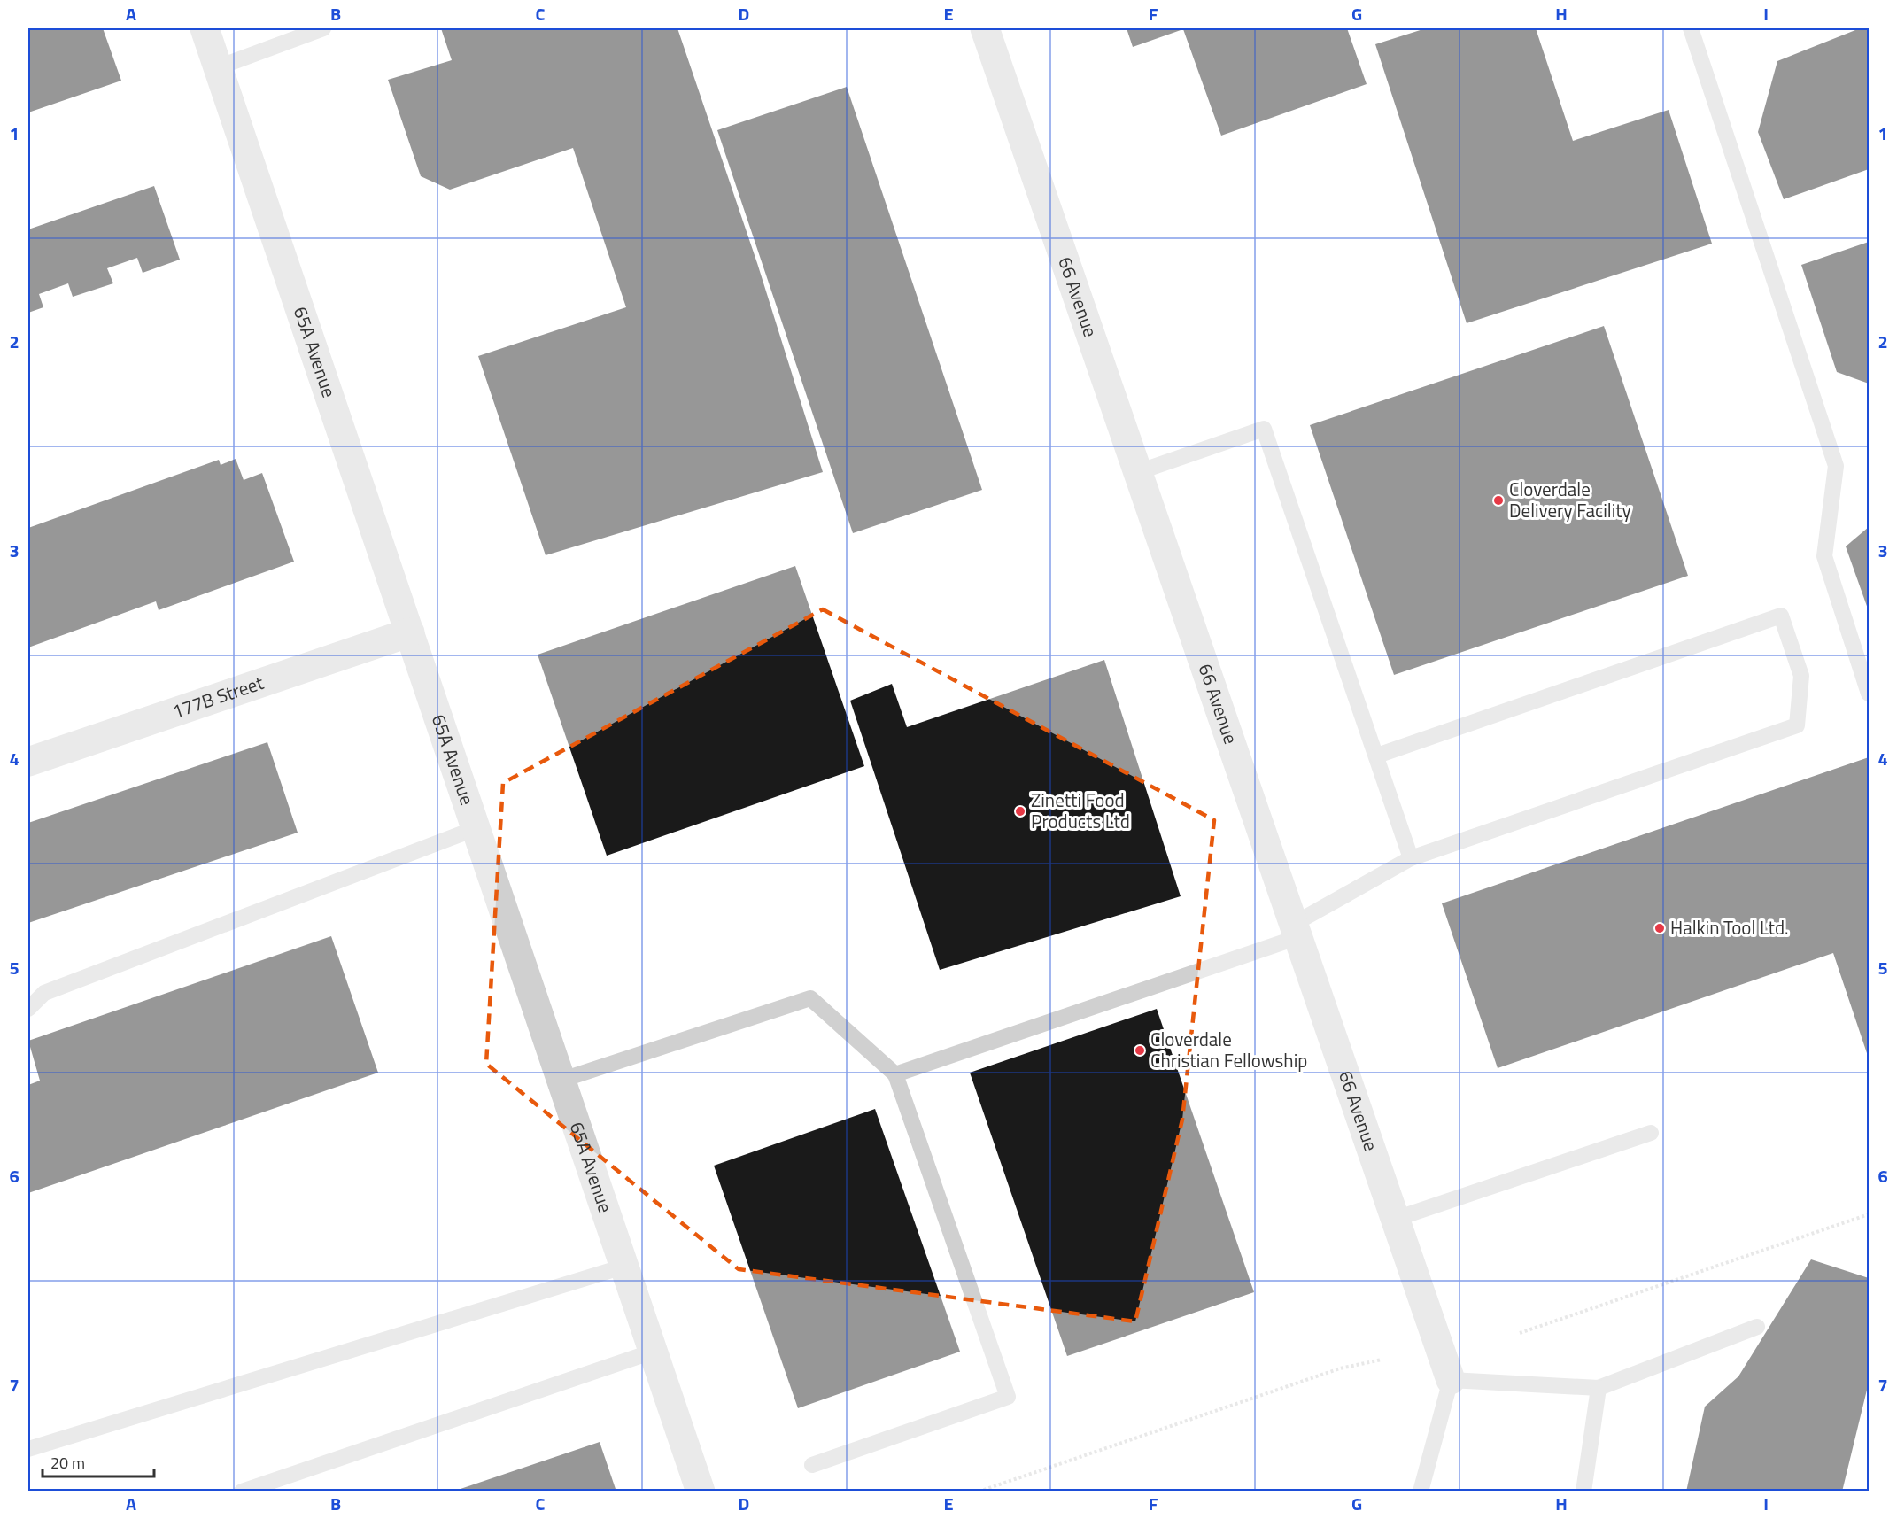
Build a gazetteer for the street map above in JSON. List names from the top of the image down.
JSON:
{
  "streets": {
    "street": ["66 Avenue", "65A Avenue", "177B Street"]
  },
  "crossings": [
    ["65A Avenue", "177B Street"]
  ],
  "places": [
    "Cloverdale Delivery Facility",
    "Zinetti Food Products Ltd",
    "Halkin Tool Ltd.",
    "Cloverdale Christian Fellowship"
  ],
  "scale_bar": "20 m",
  "grid": {
    "columns": [
      "A",
      "B",
      "C",
      "D",
      "E",
      "F",
      "G",
      "H",
      "I"
    ],
    "rows": [
      "1",
      "2",
      "3",
      "4",
      "5",
      "6",
      "7"
    ]
  }
}
